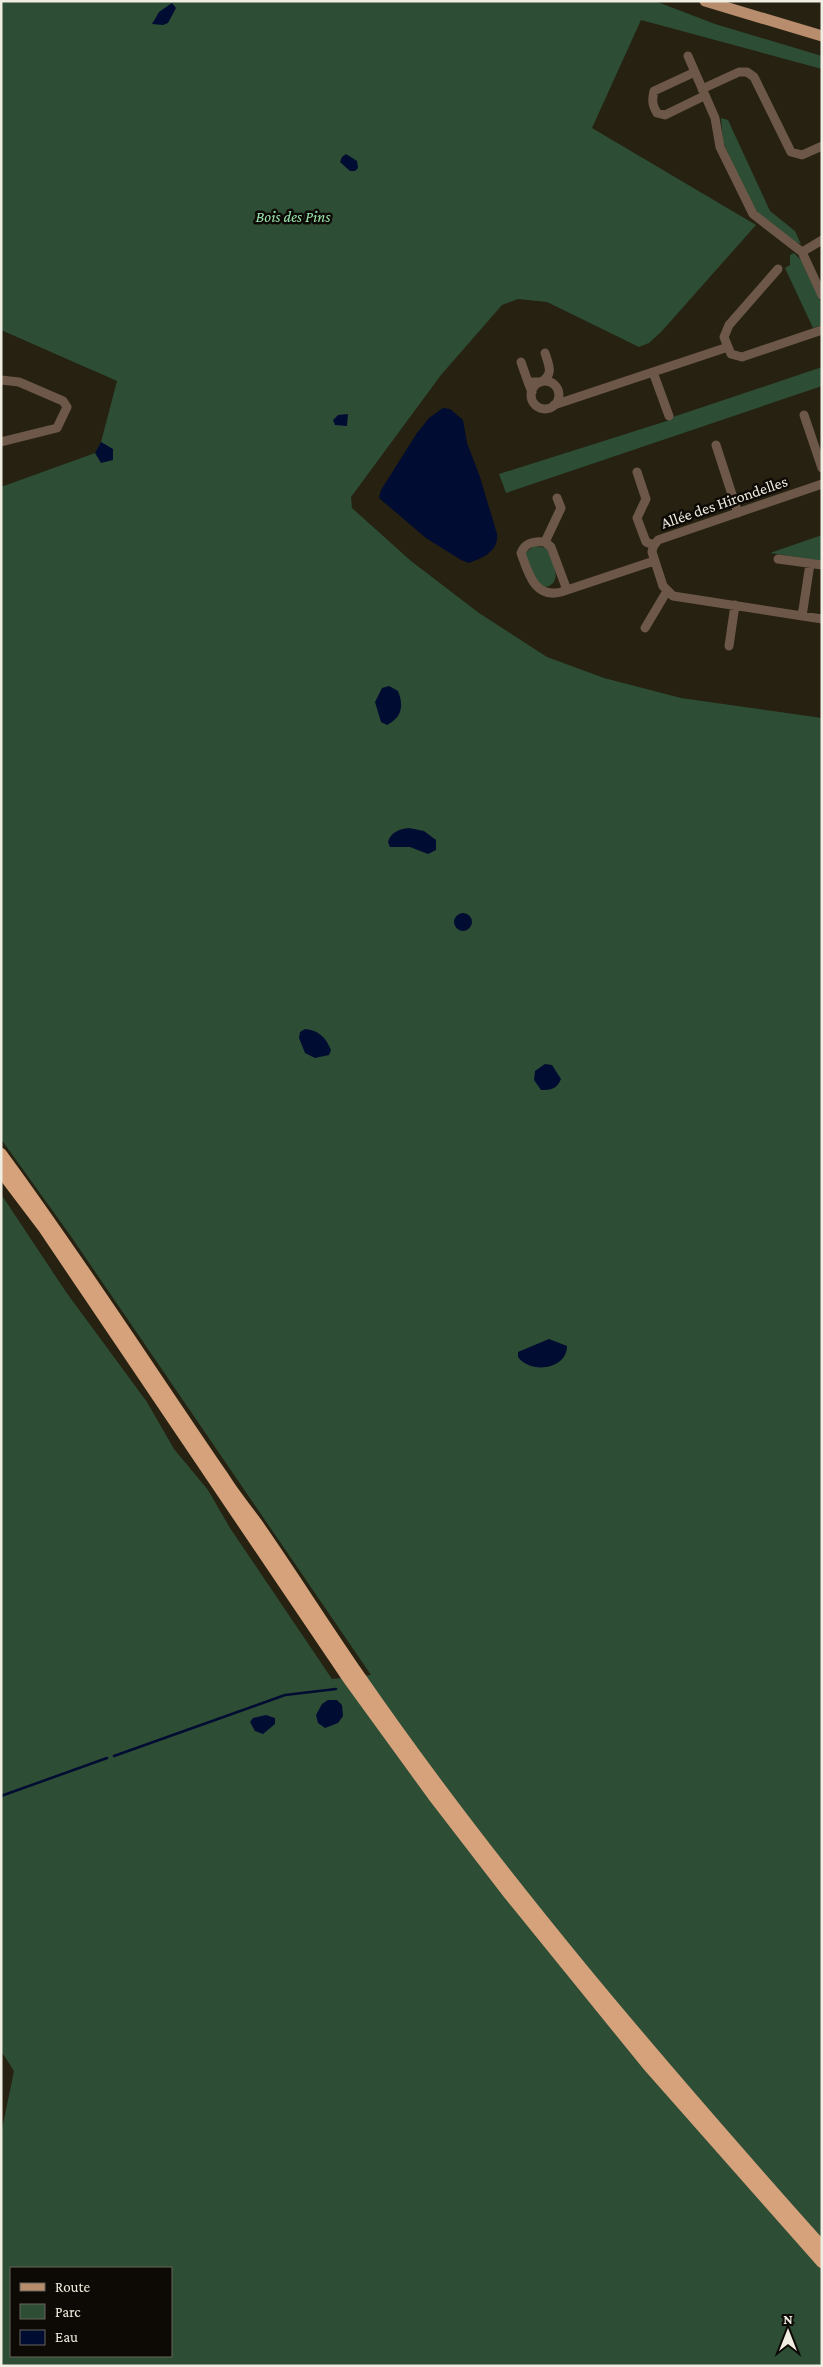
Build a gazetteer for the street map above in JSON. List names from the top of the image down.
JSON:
{
  "streets": {
    "street": ["Allée des Hirondelles"]
  },
  "parks": ["Bois des Pins"],
  "legend": ["Route", "Parc", "Eau"],
  "north": "top"
}
